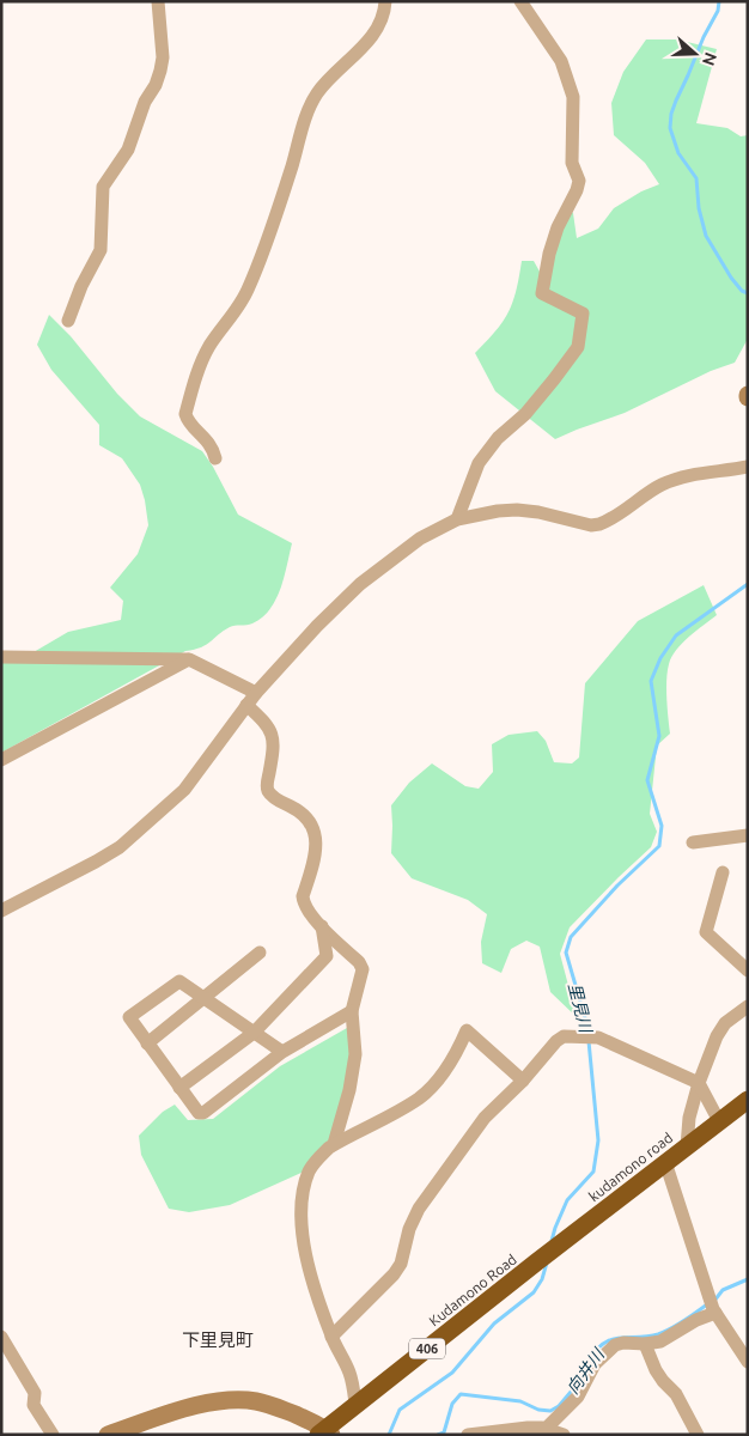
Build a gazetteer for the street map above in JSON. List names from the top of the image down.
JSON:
{
  "streets": {
    "highway": ["kudamono road", "Kudamono Road", "406"]
  },
  "crossings": [
    ["kudamono road", "Kudamono Road"]
  ],
  "districts": ["下里見町"],
  "water": ["里見川", "向井川"],
  "north": "right"
}
